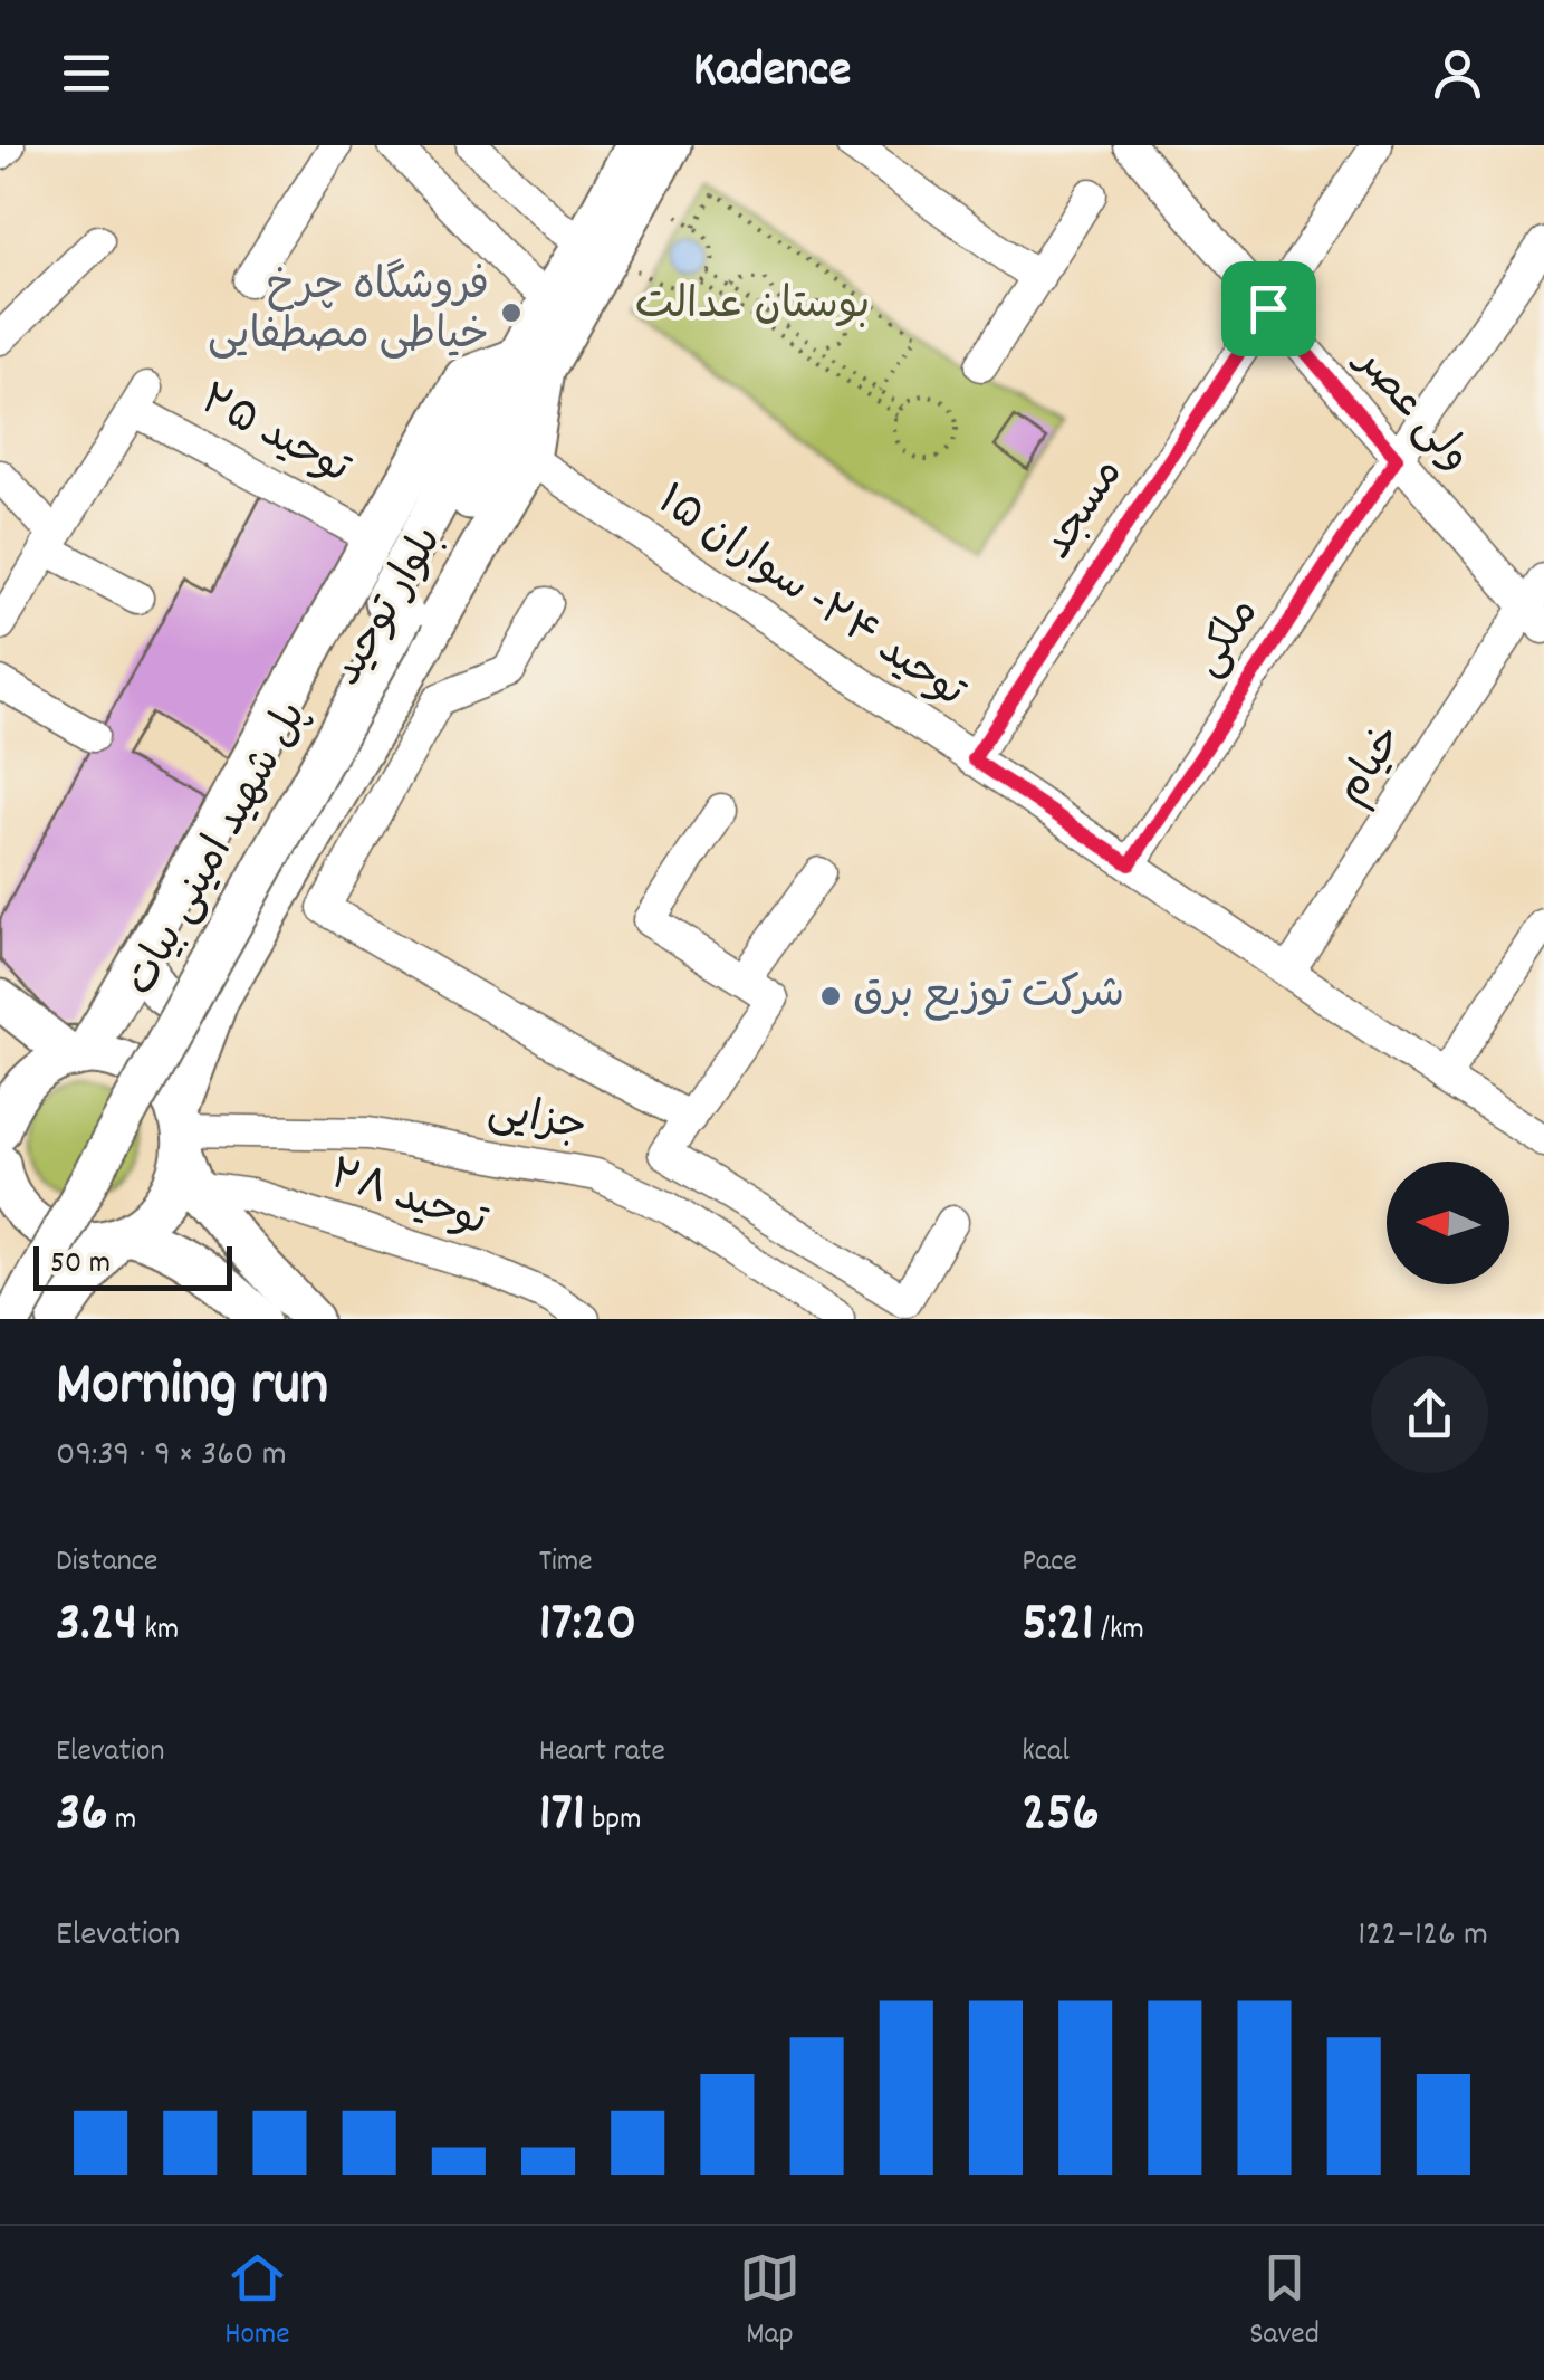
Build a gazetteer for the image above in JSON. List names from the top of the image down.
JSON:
{
  "streets": {
    "main road": ["بلوار توحید", "پل شهید امینی بیات"],
    "street": [
      "ولی عصر",
      "توحید ۲۵",
      "مسجد",
      "توحید ۲۴- سواران ۱۵",
      "ملکی",
      "خیام",
      "جزایی",
      "توحید ۲۸"
    ]
  },
  "crossings": [
    ["ولی عصر", "مسجد"],
    ["ولی عصر", "ملکی"],
    ["ولی عصر", "خیام"],
    ["توحید ۲۵", "بلوار توحید"],
    ["مسجد", "توحید ۲۴- سواران ۱۵"],
    ["توحید ۲۴- سواران ۱۵", "بلوار توحید"],
    ["توحید ۲۴- سواران ۱۵", "ملکی"],
    ["توحید ۲۴- سواران ۱۵", "خیام"],
    ["بلوار توحید", "پل شهید امینی بیات"],
    ["بلوار توحید", "جزایی"],
    ["بلوار توحید", "توحید ۲۸"],
    ["جزایی", "توحید ۲۸"]
  ],
  "parks": ["بوستان عدالت"],
  "places": ["فروشگاه چرخ خیاطی مصطفایی", "شرکت توزیع برق"],
  "scale_bar": "50 m",
  "north": "left",
  "page": {
    "header": "Kadence",
    "scale": "50 m",
    "heading": ["Morning run", "09:39 · 9 × 360 m"],
    "stats": [
      ["Distance", "3.24 km"],
      ["Time", "17:20"],
      ["Pace", "5:21 /km"],
      ["Elevation", "36 m"],
      ["Heart rate", "171 bpm"],
      ["kcal", "256"]
    ],
    "chart": ["Elevation", "122–126 m"],
    "tabs": ["Home", "Map", "Saved"]
  }
}
